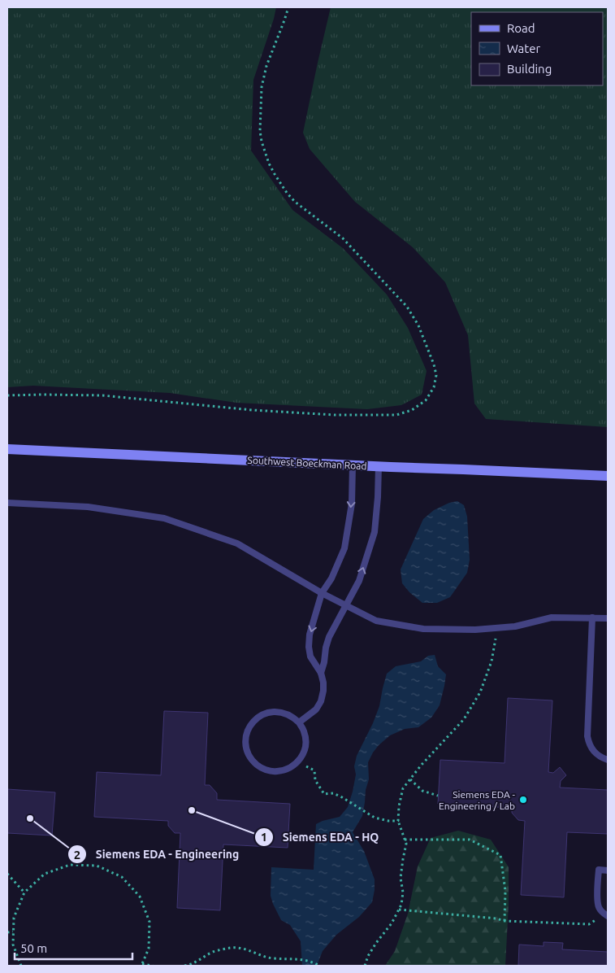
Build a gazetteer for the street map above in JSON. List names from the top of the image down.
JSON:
{
  "streets": {
    "main road": ["Southwest Boeckman Road"]
  },
  "places": ["Siemens EDA - Engineering / Lab", "Siemens EDA - HQ", "Siemens EDA - Engineering"],
  "legend": ["Road", "Water", "Building"],
  "scale_bar": "50 m"
}
